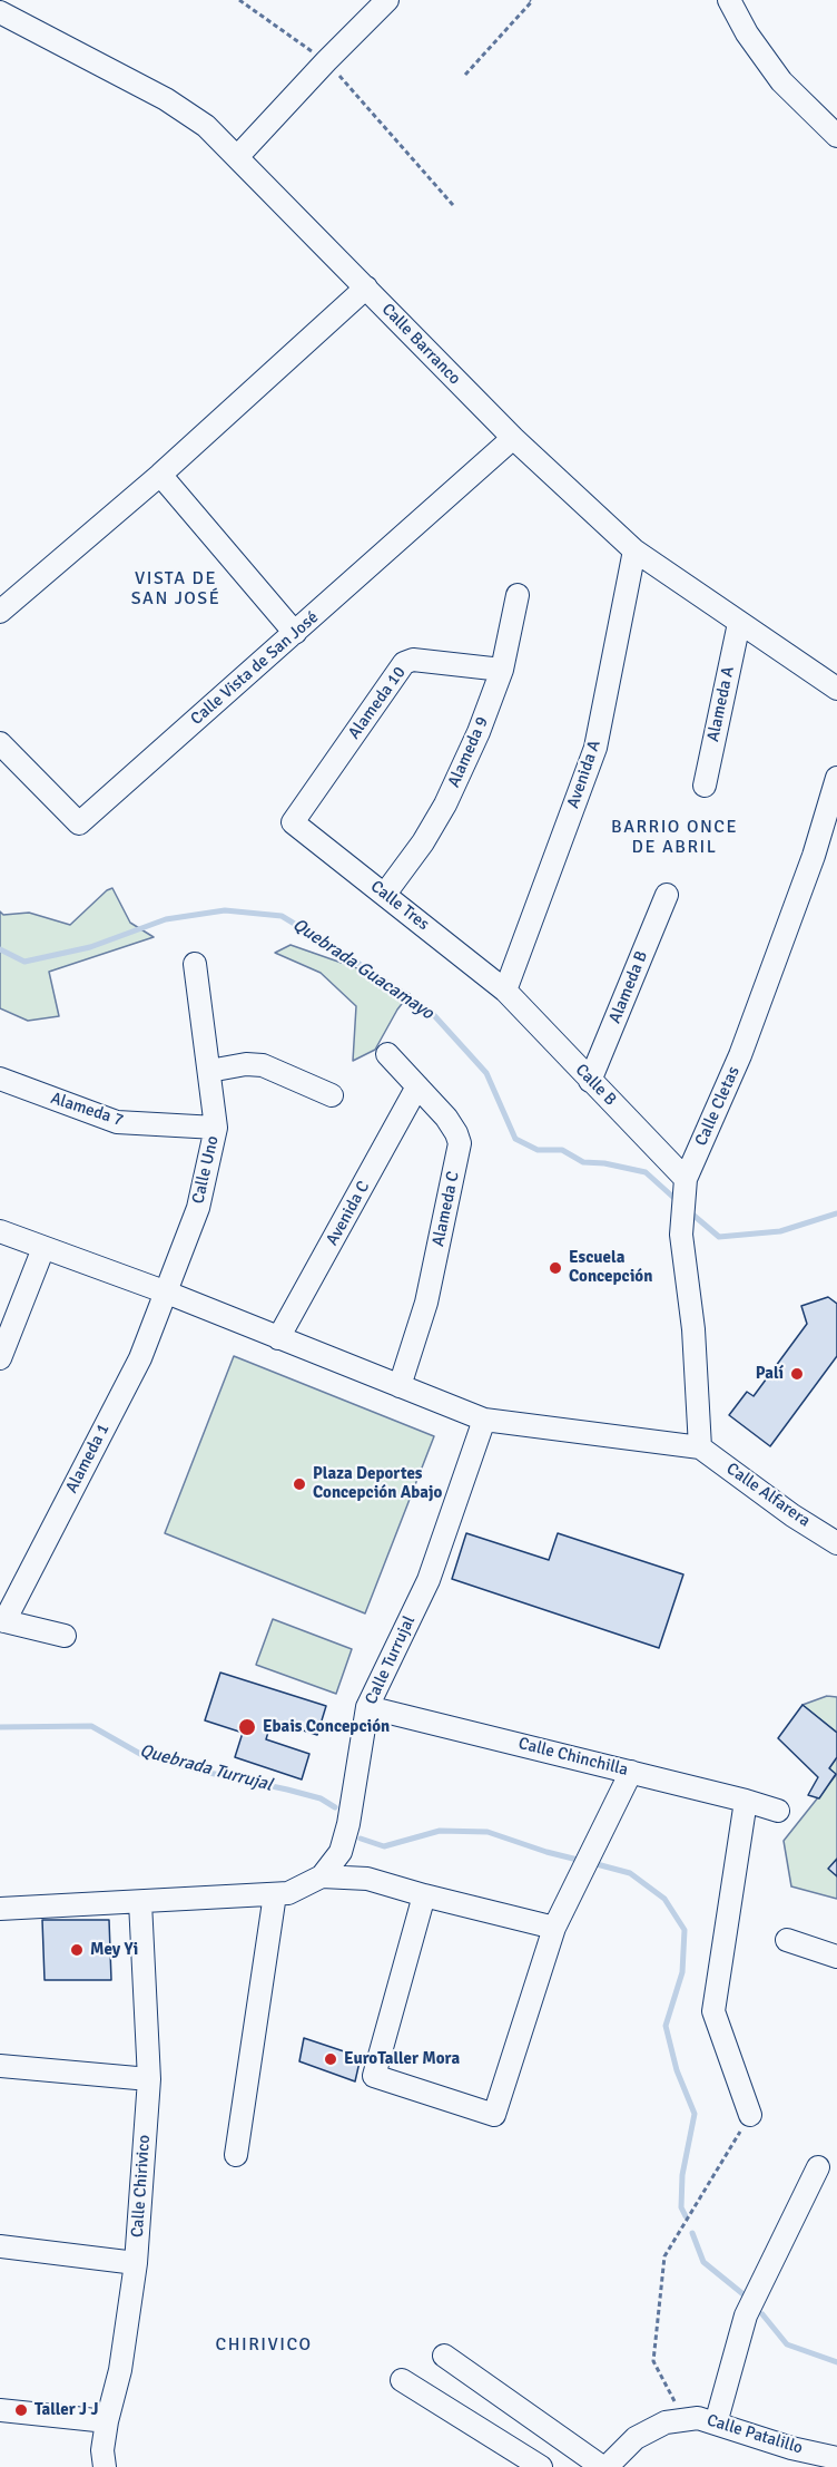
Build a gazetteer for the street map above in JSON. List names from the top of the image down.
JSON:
{
  "streets": {
    "street": [
      "Calle Barranco",
      "Calle Vista de San José",
      "Alameda 10",
      "Alameda A",
      "Alameda 9",
      "Avenida A",
      "Calle Tres",
      "Alameda B",
      "Calle B",
      "Calle Cletas",
      "Alameda 7",
      "Calle Uno",
      "Alameda C",
      "Avenida C",
      "Alameda 1",
      "Calle Alfarera",
      "Calle Turrujal",
      "Calle Chinchilla",
      "Calle Chirivico",
      "Calle Patalillo"
    ]
  },
  "crossings": [
    ["Calle Barranco", "Calle Vista de San José"],
    ["Calle Barranco", "Alameda A"],
    ["Calle Barranco", "Avenida A"],
    ["Alameda 10", "Alameda 9"],
    ["Alameda 10", "Calle Tres"],
    ["Alameda 9", "Calle Tres"],
    ["Avenida A", "Calle Tres"],
    ["Avenida A", "Calle B"],
    ["Calle Tres", "Calle B"],
    ["Alameda B", "Calle B"],
    ["Calle B", "Calle Cletas"],
    ["Calle Cletas", "Calle Alfarera"],
    ["Alameda 7", "Calle Uno"],
    ["Calle Uno", "Alameda 1"],
    ["Alameda C", "Avenida C"],
    ["Calle Turrujal", "Calle Chinchilla"],
    ["Calle Turrujal", "Calle Chirivico"]
  ],
  "districts": ["VISTA DE SAN JOSÉ", "BARRIO ONCE DE ABRIL", "CHIRIVICO"],
  "water": ["Quebrada Guacamayo", "Quebrada Turrujal"],
  "places": [
    "Escuela Concepción",
    "Palí",
    "Plaza Deportes Concepción Abajo",
    "Ebais Concepción",
    "Mey Yi",
    "EuroTaller Mora",
    "Taller J J"
  ]
}
